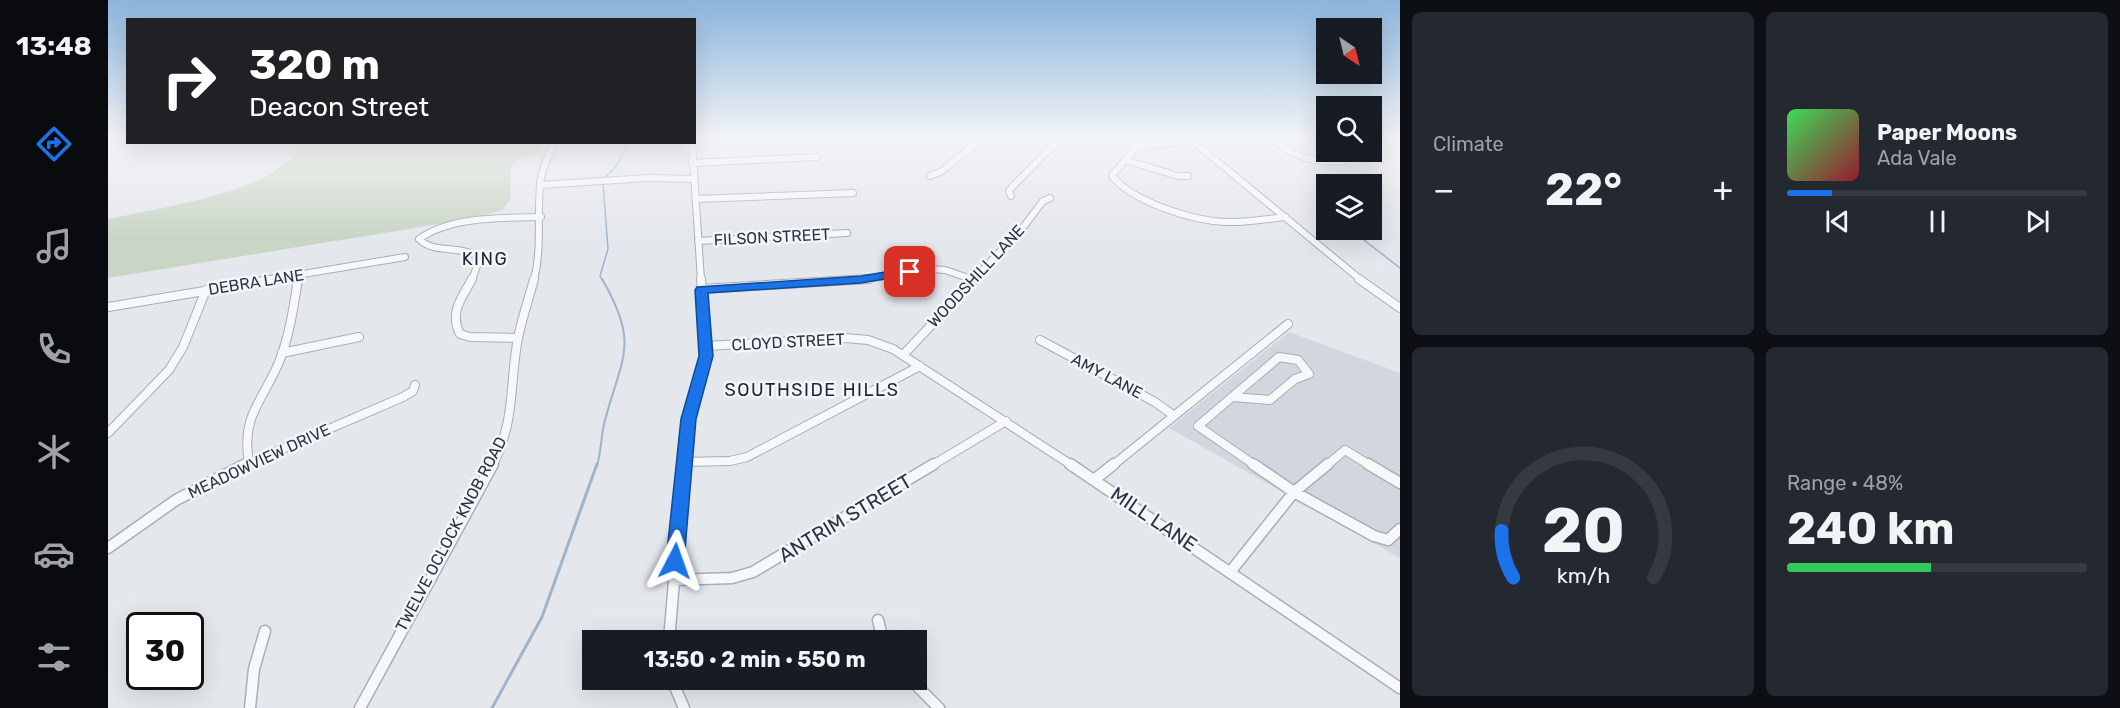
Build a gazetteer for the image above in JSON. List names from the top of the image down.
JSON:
{
  "streets": {
    "street": [
      "FILSON STREET",
      "WOODSHILL LANE",
      "DEBRA LANE",
      "CLOYD STREET",
      "AMY LANE",
      "MEADOWVIEW DRIVE",
      "ANTRIM STREET",
      "MILL LANE",
      "TWELVE OCLOCK KNOB ROAD"
    ]
  },
  "crossings": [
    ["WOODSHILL LANE", "CLOYD STREET"],
    ["WOODSHILL LANE", "MILL LANE"],
    ["CLOYD STREET", "MILL LANE"],
    ["ANTRIM STREET", "MILL LANE"]
  ],
  "districts": ["KING", "SOUTHSIDE HILLS"],
  "north": "bottom right",
  "page": {
    "tabs": "13:48",
    "tile": [
      "Climate",
      ["Range · 48%", "240 km"]
    ],
    "turn": ["320 m", "Deacon Street"],
    "song": ["Paper Moons", "Ada Vale"],
    "heat": ["−", "22°", "+"],
    "limit": "30",
    "trip": "13:50 · 2 min · 550 m",
    "gauge": ["20", "km/h"]
  }
}
